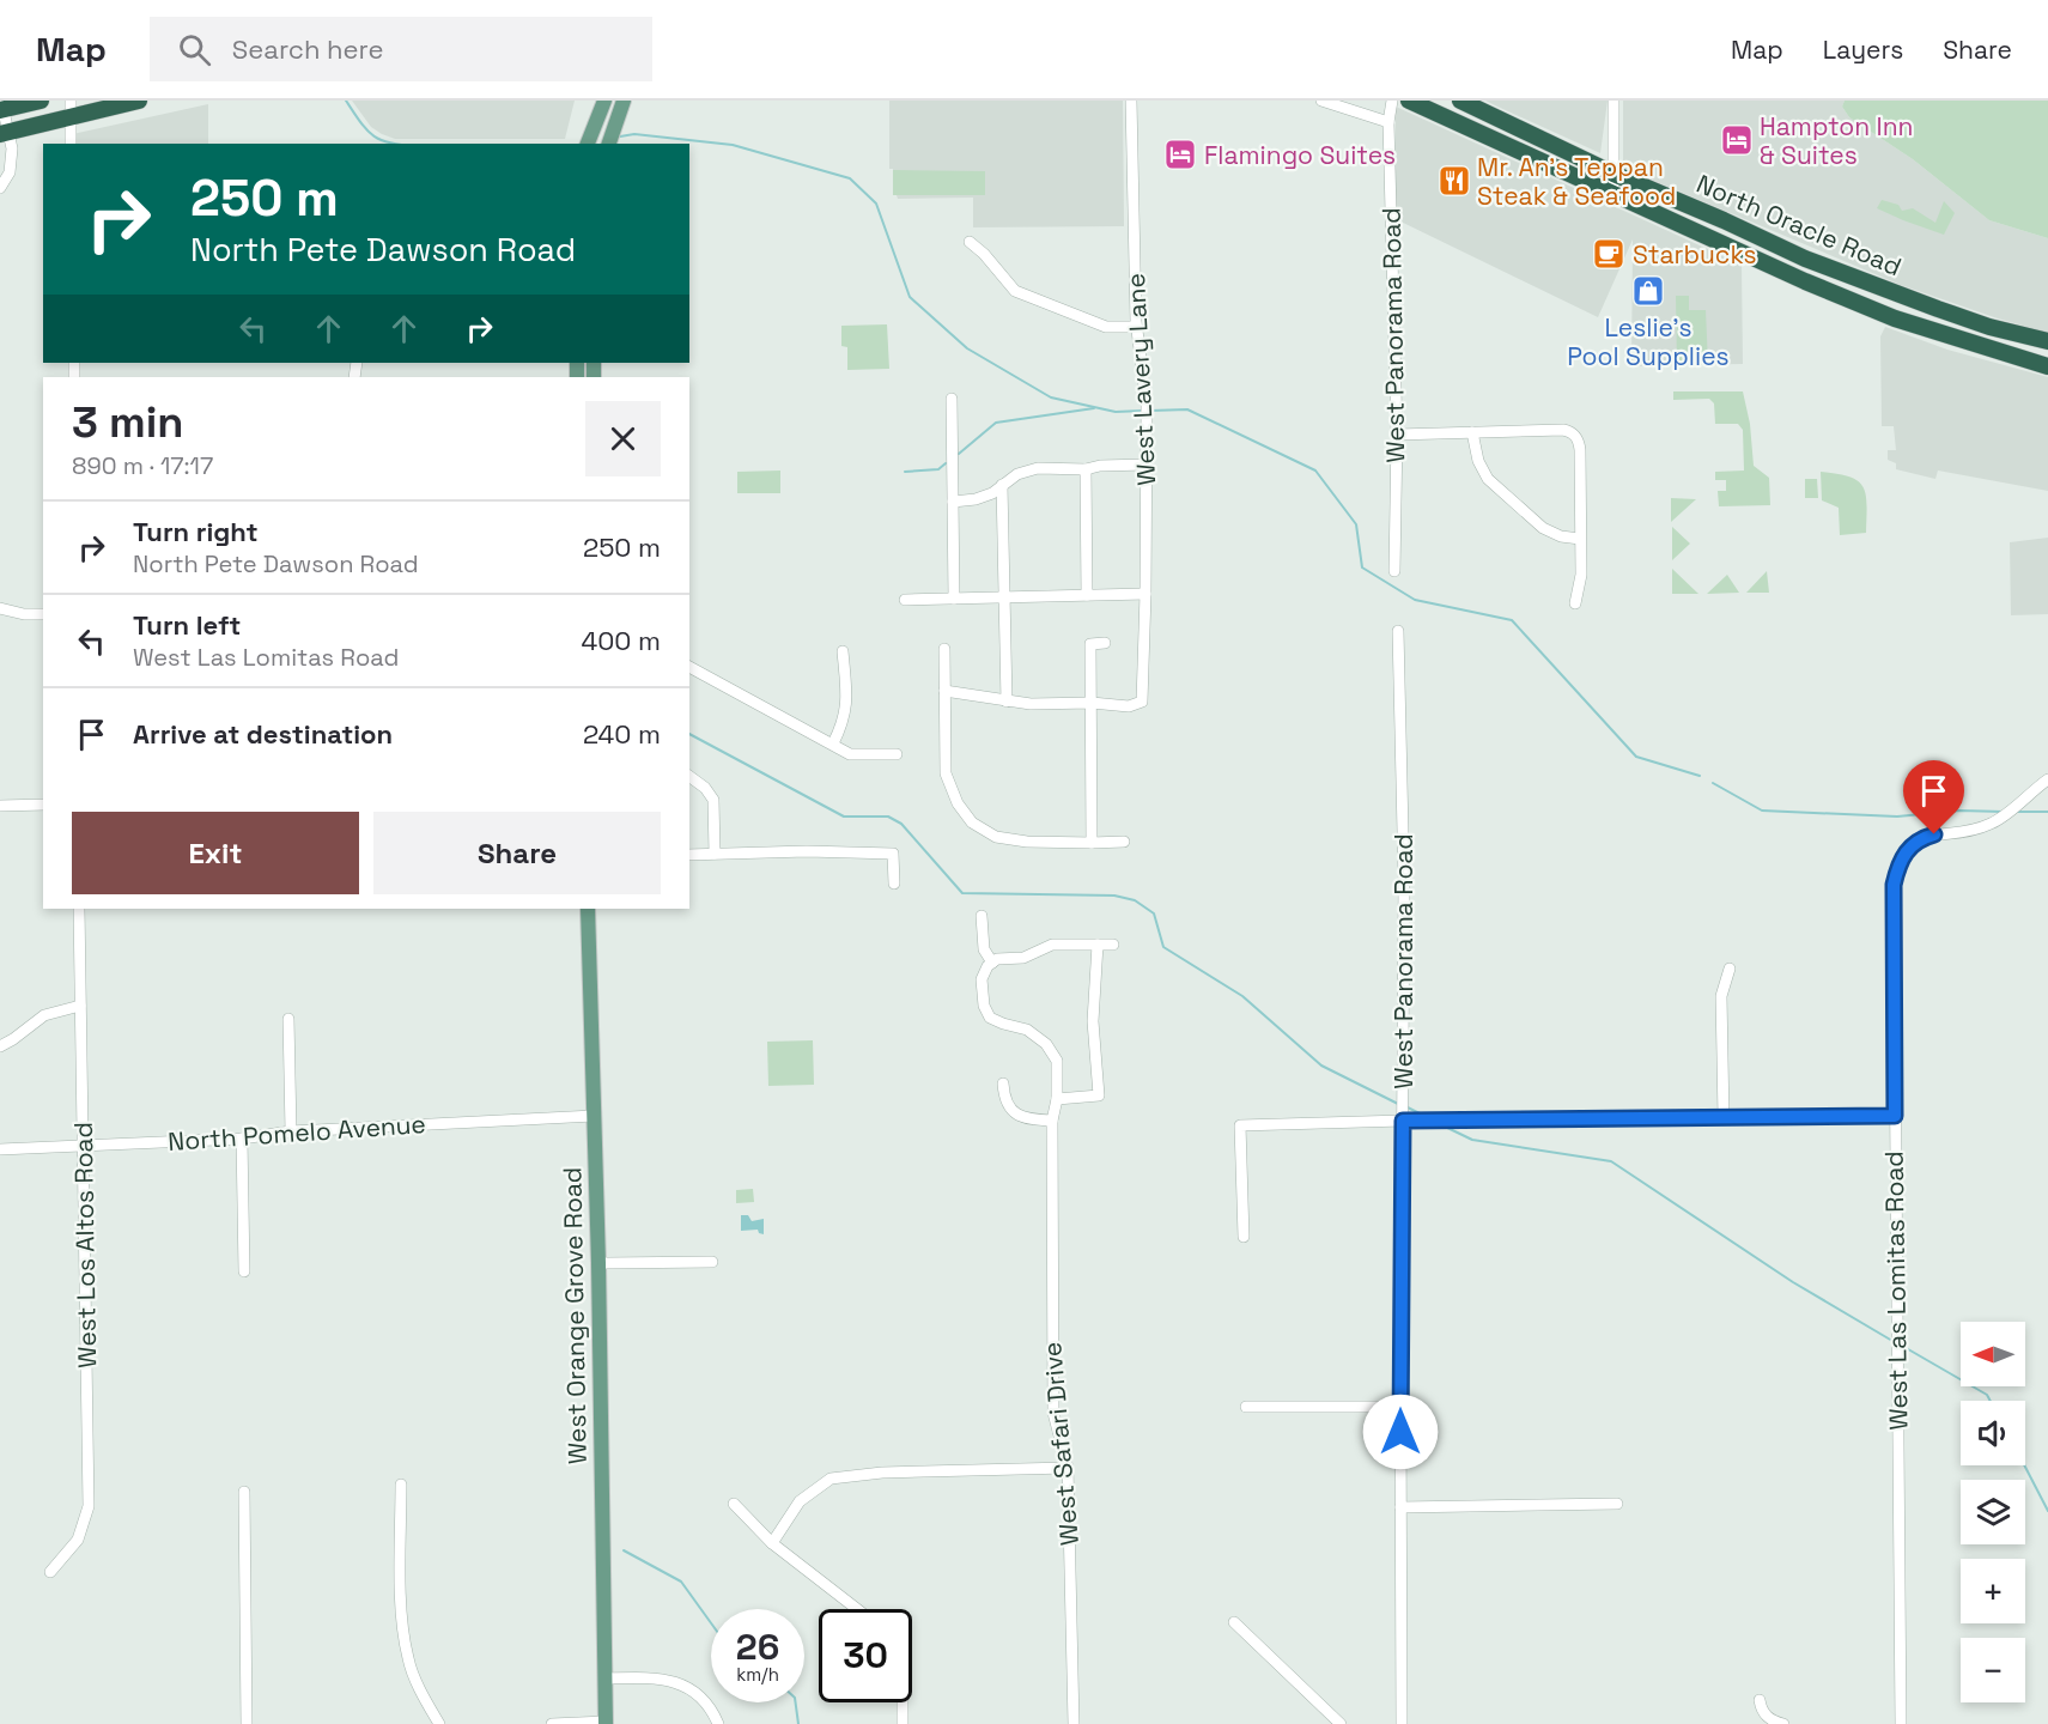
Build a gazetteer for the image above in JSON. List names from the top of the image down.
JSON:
{
  "streets": {
    "highway": ["North Oracle Road"],
    "main road": ["West Orange Grove Road"],
    "street": [
      "West Panorama Road",
      "West Lavery Lane",
      "North Pomelo Avenue",
      "West Los Altos Road",
      "West Las Lomitas Road",
      "West Safari Drive"
    ]
  },
  "crossings": [
    ["North Pomelo Avenue", "West Los Altos Road"],
    ["North Pomelo Avenue", "West Orange Grove Road"]
  ],
  "places": {
    "hotel": ["Hampton Inn & Suites", "Flamingo Suites"],
    "restaurant": ["Mr. An's Teppan Steak & Seafood"],
    "cafe": ["Starbucks"],
    "shop": ["Leslie's Pool Supplies"]
  },
  "north": "left",
  "page": {
    "header": "Map",
    "search": "Search here",
    "nav": ["Map", "Layers", "Share"],
    "turn": ["250 m", "North Pete Dawson Road"],
    "heading": ["3 min", "890 m · 17:17"],
    "list": [
      {
        "name": "Turn right",
        "note": "North Pete Dawson Road",
        "value": "250 m"
      },
      {
        "name": "Turn left",
        "note": "West Las Lomitas Road",
        "value": "400 m"
      },
      {
        "name": "Arrive at destination",
        "value": "240 m"
      }
    ],
    "buttons": ["Exit", "Share"],
    "map_buttons": ["+", "−"],
    "speed": "26 km/h",
    "limit": "30"
  }
}
